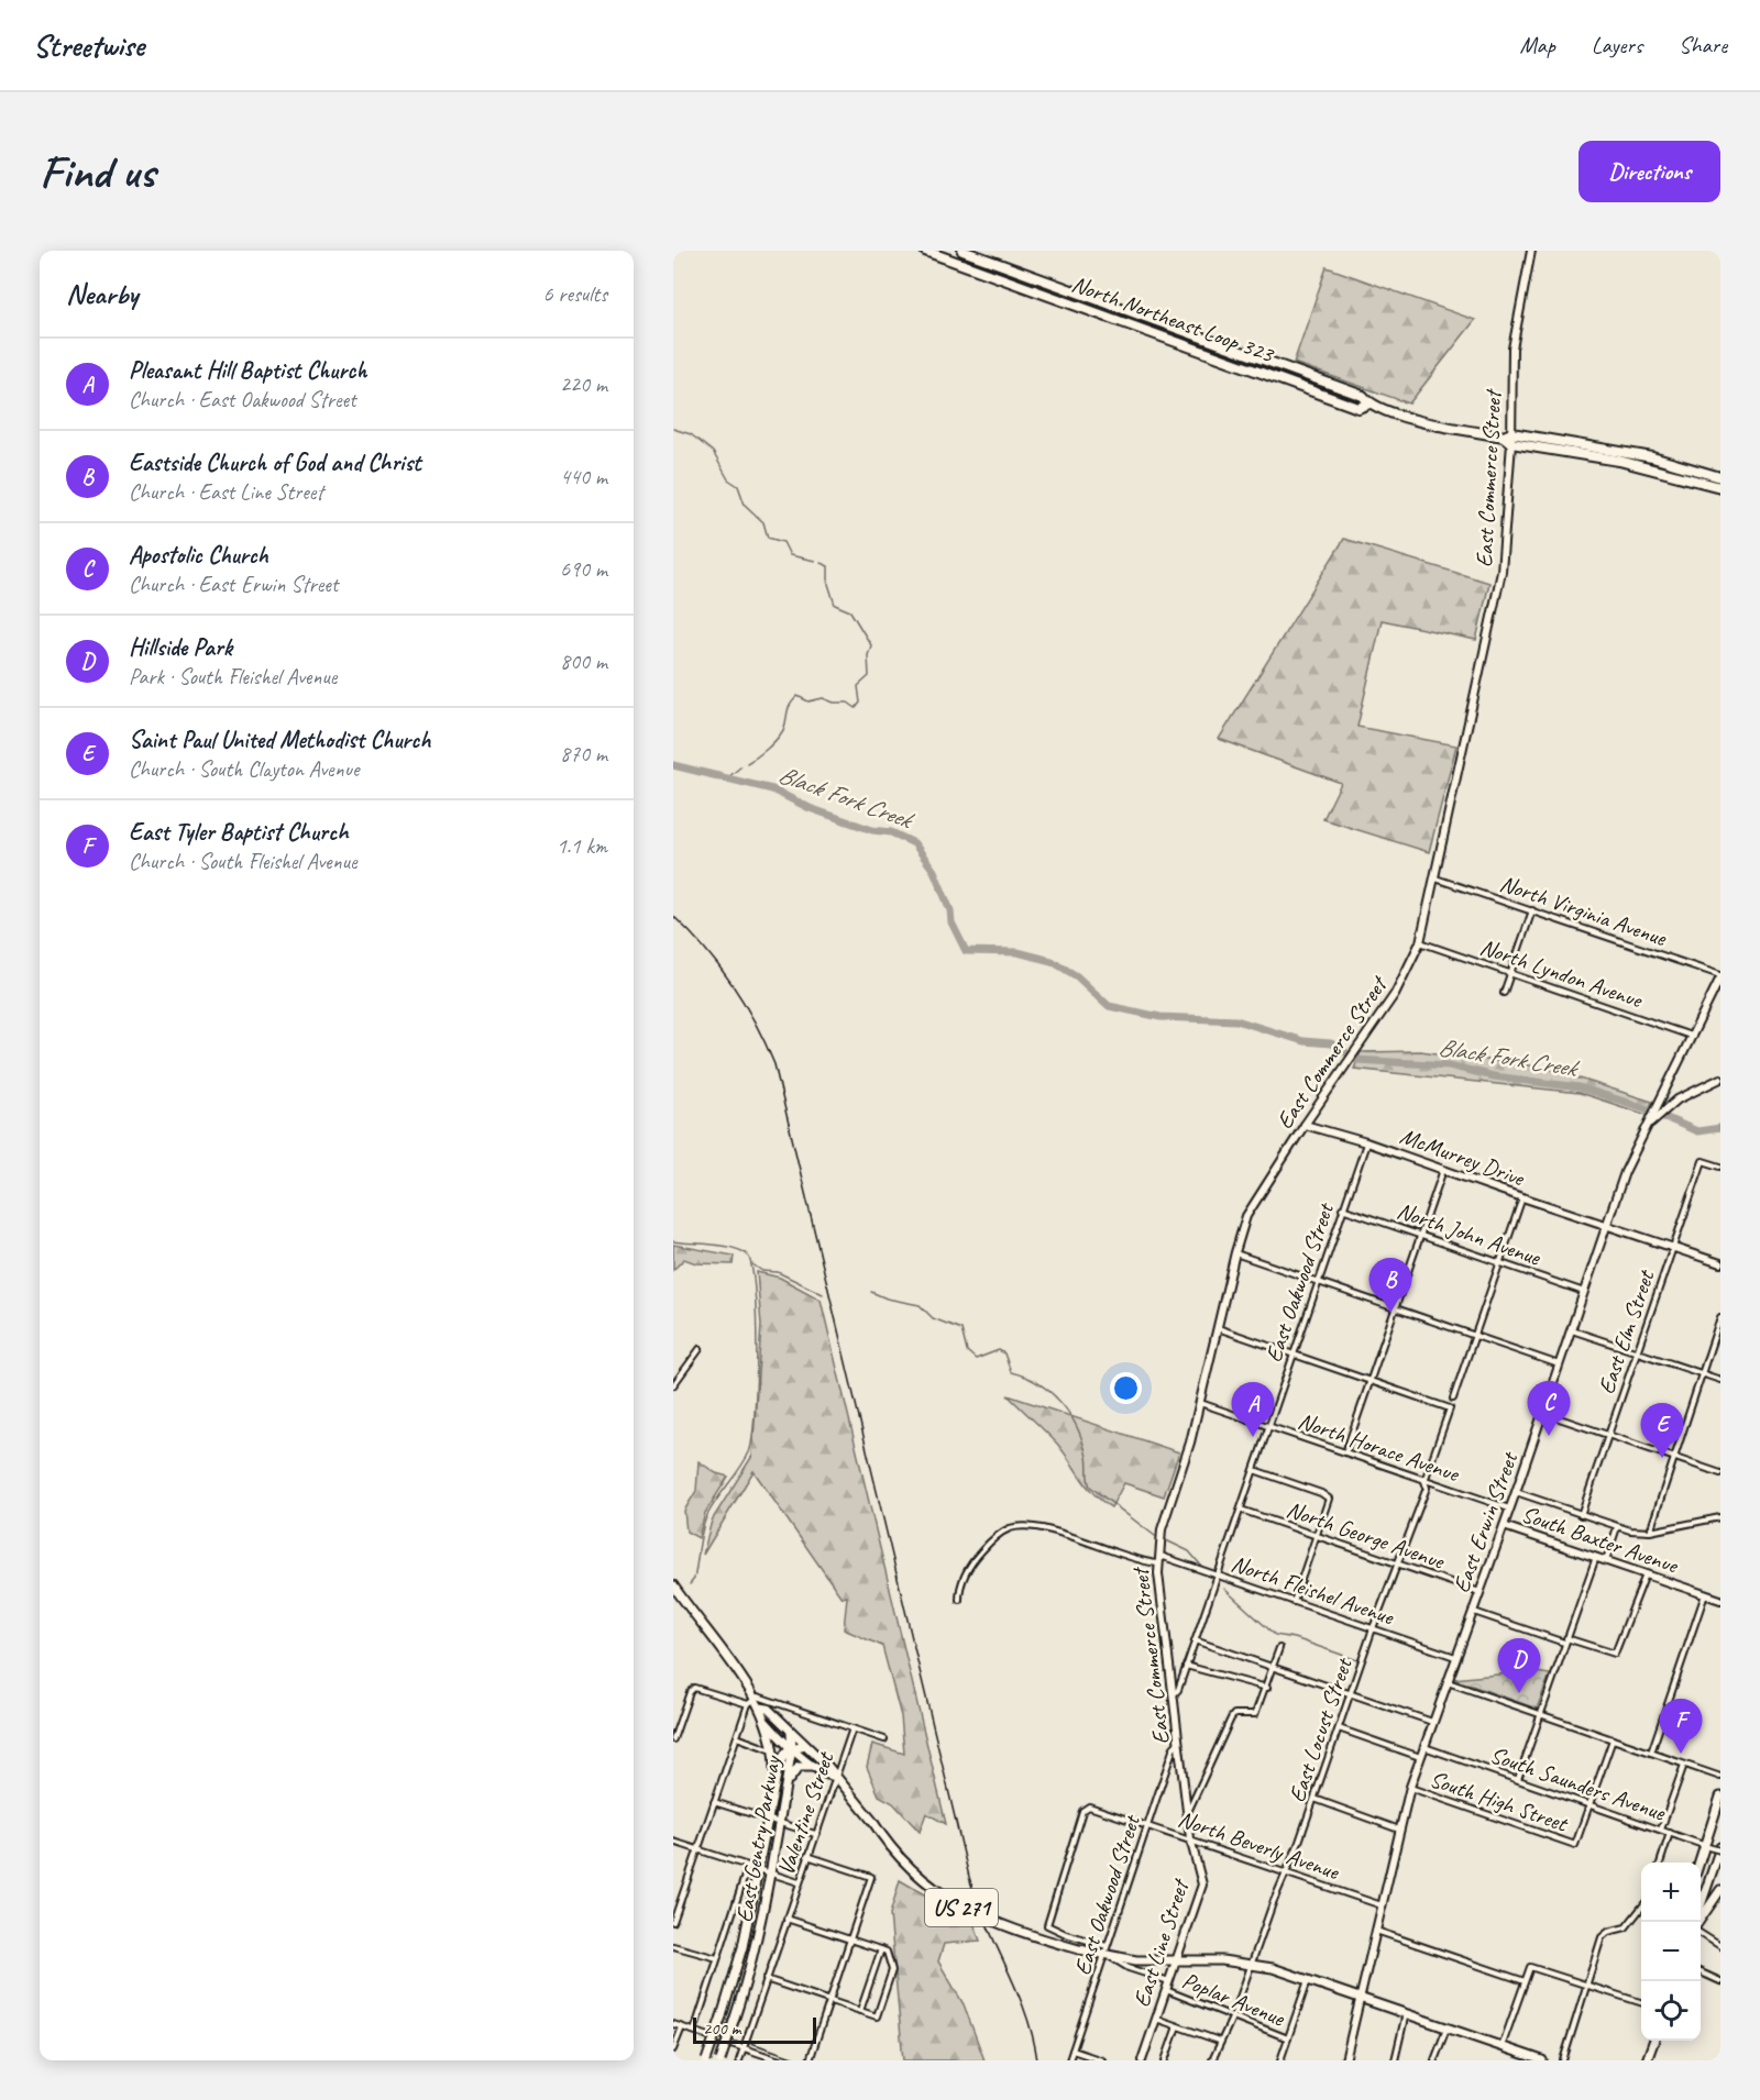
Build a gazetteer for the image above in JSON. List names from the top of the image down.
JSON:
{
  "streets": {
    "highway": ["North Northeast Loop 323"],
    "main road": ["East Gentry Parkway", "US 271"],
    "street": [
      "East Commerce Street",
      "North Virginia Avenue",
      "North Lyndon Avenue",
      "McMurrey Drive",
      "North John Avenue",
      "East Oakwood Street",
      "East Elm Street",
      "North Horace Avenue",
      "East Erwin Street",
      "North George Avenue",
      "South Baxter Avenue",
      "North Fleishel Avenue",
      "East Locust Street",
      "South Saunders Avenue",
      "South High Street",
      "Valentine Street",
      "North Beverly Avenue",
      "East Line Street",
      "Poplar Avenue"
    ]
  },
  "crossings": [
    ["North Northeast Loop 323", "East Commerce Street"],
    ["East Commerce Street", "North Virginia Avenue"],
    ["East Commerce Street", "North Lyndon Avenue"],
    ["East Commerce Street", "McMurrey Drive"],
    ["East Commerce Street", "East Oakwood Street"],
    ["East Commerce Street", "North Horace Avenue"],
    ["East Commerce Street", "North Fleishel Avenue"],
    ["East Commerce Street", "North Beverly Avenue"],
    ["East Commerce Street", "East Line Street"],
    ["North Virginia Avenue", "East Erwin Street"],
    ["North Lyndon Avenue", "East Erwin Street"],
    ["McMurrey Drive", "East Oakwood Street"],
    ["McMurrey Drive", "East Elm Street"],
    ["McMurrey Drive", "East Erwin Street"],
    ["North John Avenue", "East Oakwood Street"],
    ["North John Avenue", "East Erwin Street"],
    ["East Oakwood Street", "North Horace Avenue"],
    ["East Oakwood Street", "North George Avenue"],
    ["East Oakwood Street", "North Fleishel Avenue"],
    ["East Oakwood Street", "North Beverly Avenue"],
    ["East Oakwood Street", "US 271"],
    ["East Oakwood Street", "Poplar Avenue"],
    ["North Horace Avenue", "East Erwin Street"],
    ["North Horace Avenue", "East Locust Street"],
    ["East Erwin Street", "North George Avenue"],
    ["East Erwin Street", "South Baxter Avenue"],
    ["East Erwin Street", "North Fleishel Avenue"],
    ["East Erwin Street", "South Saunders Avenue"],
    ["East Erwin Street", "South High Street"],
    ["East Erwin Street", "North Beverly Avenue"],
    ["East Erwin Street", "US 271"],
    ["North George Avenue", "East Locust Street"],
    ["North Fleishel Avenue", "East Locust Street"],
    ["East Locust Street", "North Beverly Avenue"],
    ["East Locust Street", "US 271"],
    ["East Locust Street", "Poplar Avenue"],
    ["South Saunders Avenue", "South High Street"],
    ["Valentine Street", "US 271"],
    ["East Gentry Parkway", "US 271"],
    ["North Beverly Avenue", "East Line Street"],
    ["US 271", "East Line Street"],
    ["US 271", "Poplar Avenue"],
    ["East Line Street", "Poplar Avenue"]
  ],
  "water": ["Black Fork Creek"],
  "scale_bar": "200 m",
  "page": {
    "header": "Streetwise",
    "nav": ["Map", "Layers", "Share"],
    "buttons": "Directions",
    "title": "Find us",
    "heading": ["Nearby", "6 results"],
    "list": [
      {
        "mark": "A",
        "name": "Pleasant Hill Baptist Church",
        "note": "Church · East Oakwood Street",
        "value": "220 m"
      },
      {
        "mark": "B",
        "name": "Eastside Church of God and Christ",
        "note": "Church · East Line Street",
        "value": "440 m"
      },
      {
        "mark": "C",
        "name": "Apostolic Church",
        "note": "Church · East Erwin Street",
        "value": "690 m"
      },
      {
        "mark": "D",
        "name": "Hillside Park",
        "note": "Park · South Fleishel Avenue",
        "value": "800 m"
      },
      {
        "mark": "E",
        "name": "Saint Paul United Methodist Church",
        "note": "Church · South Clayton Avenue",
        "value": "870 m"
      },
      {
        "mark": "F",
        "name": "East Tyler Baptist Church",
        "note": "Church · South Fleishel Avenue",
        "value": "1.1 km"
      }
    ],
    "pins": [
      "B",
      "C",
      "A",
      "E",
      "D",
      "F"
    ],
    "map_buttons": ["+", "−"],
    "scale": "200 m"
  }
}
